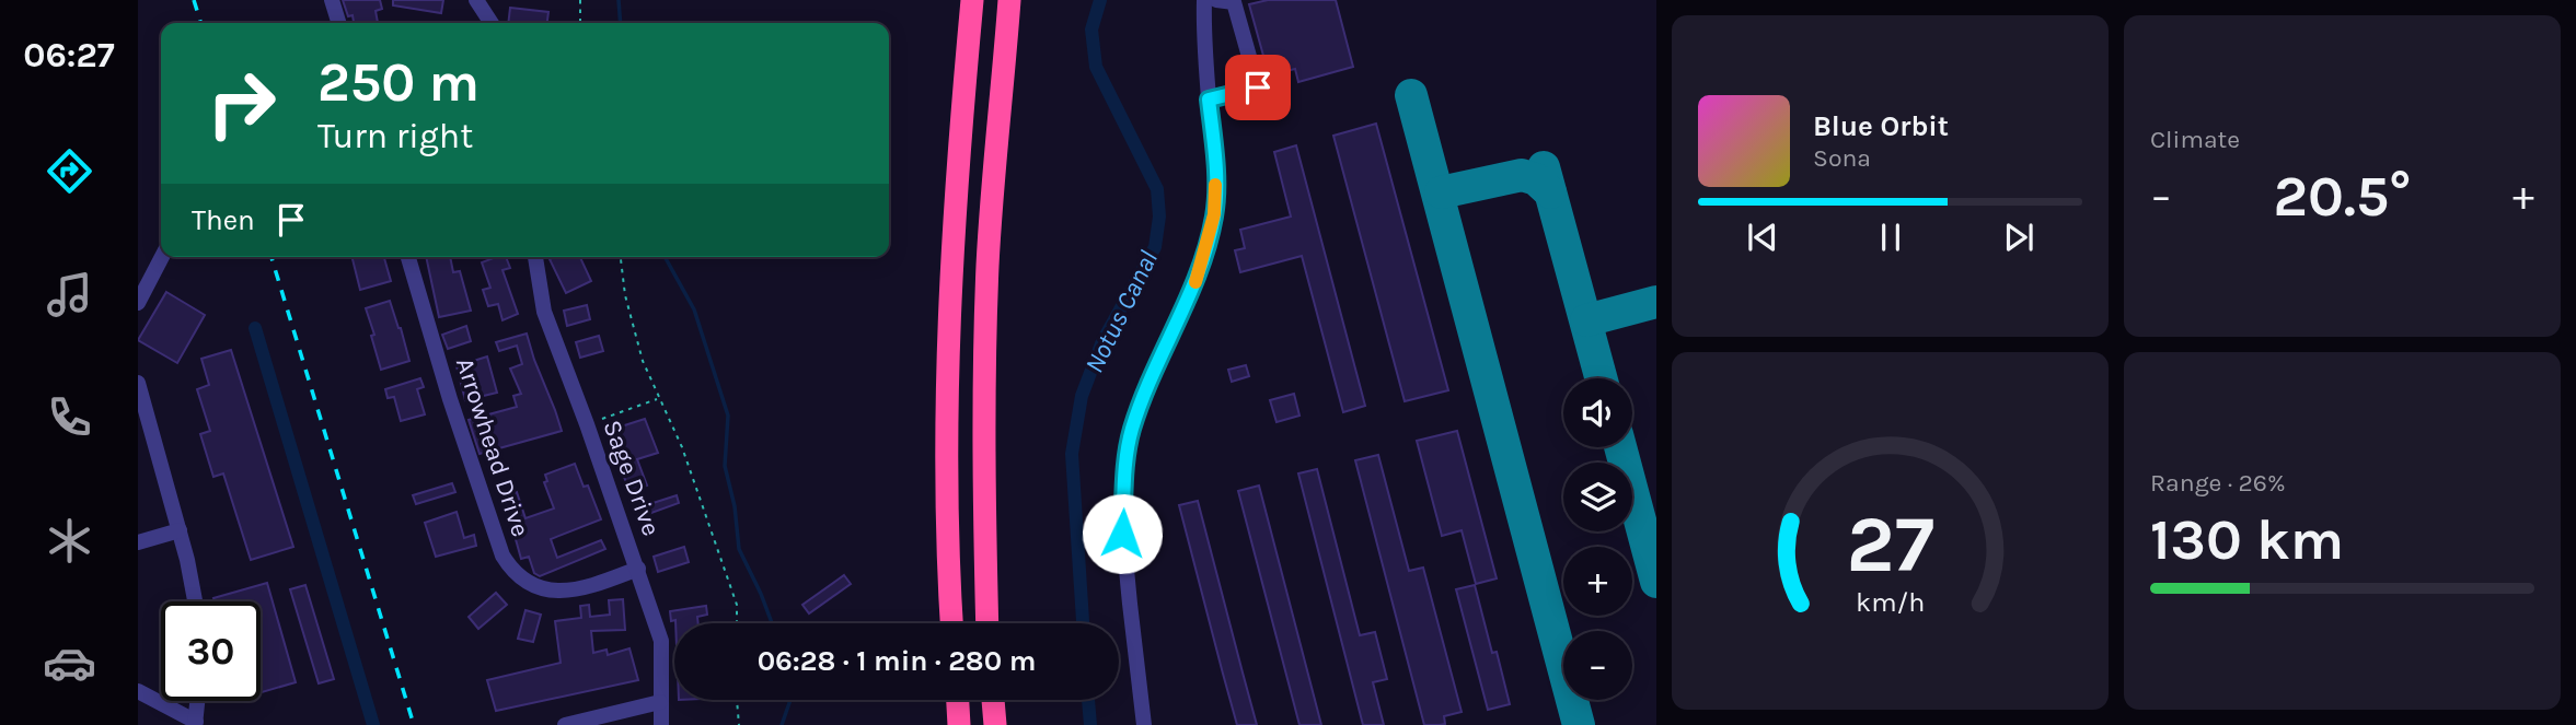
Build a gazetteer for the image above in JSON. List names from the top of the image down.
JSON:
{
  "streets": {
    "street": ["Arrowhead Drive", "Sage Drive"]
  },
  "crossings": [
    ["Arrowhead Drive", "Sage Drive"]
  ],
  "water": ["Notus Canal"],
  "page": {
    "tabs": "06:27",
    "tile": [
      "Climate",
      ["Range · 26%", "130 km"]
    ],
    "turn": ["250 m", "Turn right"],
    "song": ["Blue Orbit", "Sona"],
    "heat": ["−", "20.5°", "+"],
    "then": "Then",
    "map_buttons": ["+", "−"],
    "limit": "30",
    "trip": "06:28 · 1 min · 280 m",
    "gauge": ["27", "km/h"]
  }
}
